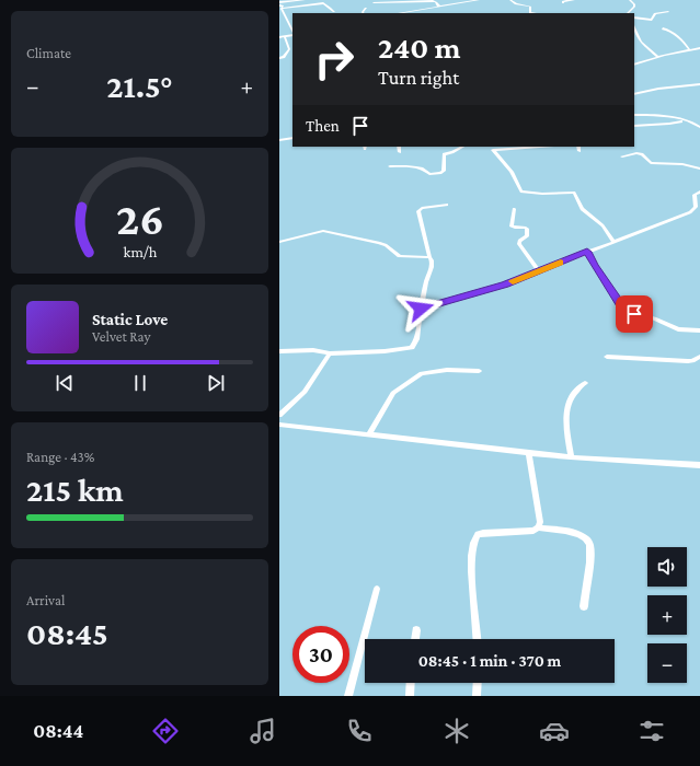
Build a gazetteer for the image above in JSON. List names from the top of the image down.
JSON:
{
  "page": {
    "tile": [
      "Climate",
      ["Range · 43%", "215 km"],
      ["Arrival", "08:45"]
    ],
    "turn": ["240 m", "Turn right"],
    "heat": ["−", "21.5°", "+"],
    "then": "Then",
    "song": ["Static Love", "Velvet Ray"],
    "map_buttons": ["+", "−"],
    "limit": "30",
    "trip": "08:45 · 1 min · 370 m",
    "tabs": "08:44",
    "gauge": ["26", "km/h"]
  }
}
